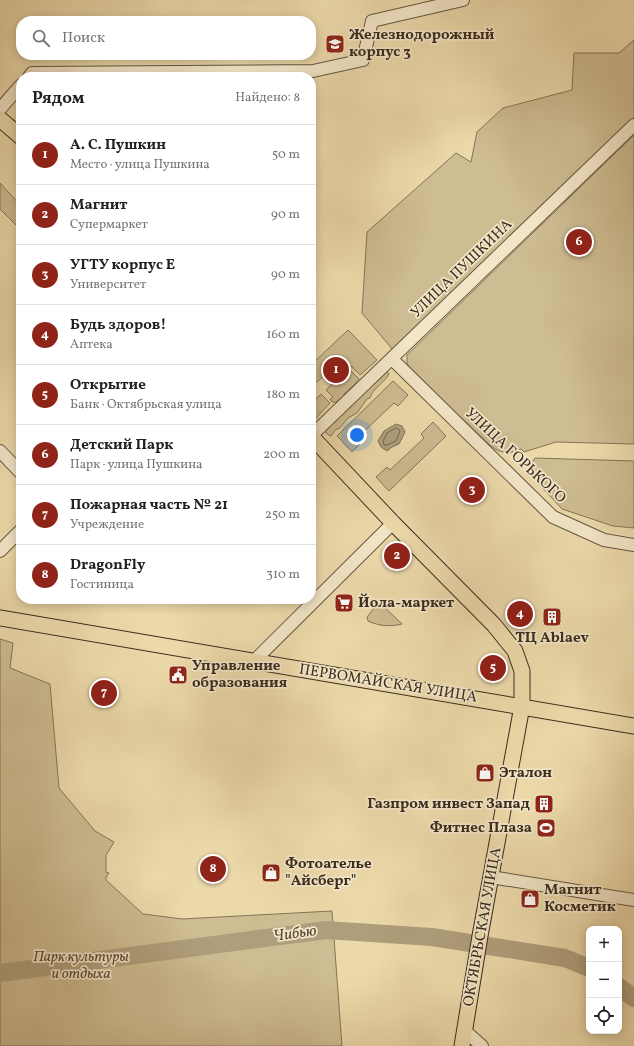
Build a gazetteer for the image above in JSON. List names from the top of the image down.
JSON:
{
  "streets": {
    "main road": ["ПЕРВОМАЙСКАЯ УЛИЦА", "ОКТЯБРЬСКАЯ УЛИЦА"],
    "street": ["УЛИЦА ПУШКИНА", "УЛИЦА ГОРЬКОГО"]
  },
  "crossings": [
    ["УЛИЦА ПУШКИНА", "УЛИЦА ГОРЬКОГО"],
    ["ПЕРВОМАЙСКАЯ УЛИЦА", "ОКТЯБРЬСКАЯ УЛИЦА"]
  ],
  "water": ["Чибью"],
  "parks": ["Парк культуры и отдыха"],
  "places": {
    "school or university": ["Железнодорожный корпус 3"],
    "supermarket": ["Йола-маркет"],
    "building": ["ТЦ Ablaev", "Газпром инвест Запад"],
    "public building": ["Управление образования"],
    "shop": ["Эталон", "Фотоателье \"Айсберг\"", "Магнит Косметик"],
    "sports": ["Фитнес Плаза"]
  },
  "page": {
    "search": "Поиск",
    "heading": ["Рядом", "Найдено: 8"],
    "list": [
      {
        "mark": "1",
        "name": "А. С. Пушкин",
        "note": "Место · улица Пушкина",
        "value": "50 m"
      },
      {
        "mark": "2",
        "name": "Магнит",
        "note": "Супермаркет",
        "value": "90 m"
      },
      {
        "mark": "3",
        "name": "УГТУ корпус Е",
        "note": "Университет",
        "value": "90 m"
      },
      {
        "mark": "4",
        "name": "Будь здоров!",
        "note": "Аптека",
        "value": "160 m"
      },
      {
        "mark": "5",
        "name": "Открытие",
        "note": "Банк · Октябрьская улица",
        "value": "180 m"
      },
      {
        "mark": "6",
        "name": "Детский Парк",
        "note": "Парк · улица Пушкина",
        "value": "200 m"
      },
      {
        "mark": "7",
        "name": "Пожарная часть № 21",
        "note": "Учреждение",
        "value": "250 m"
      },
      {
        "mark": "8",
        "name": "DragonFly",
        "note": "Гостиница",
        "value": "310 m"
      }
    ],
    "pins": [
      "6",
      "1",
      "3",
      "2",
      "4",
      "5",
      "7",
      "8"
    ],
    "map_buttons": ["+", "−"]
  }
}
